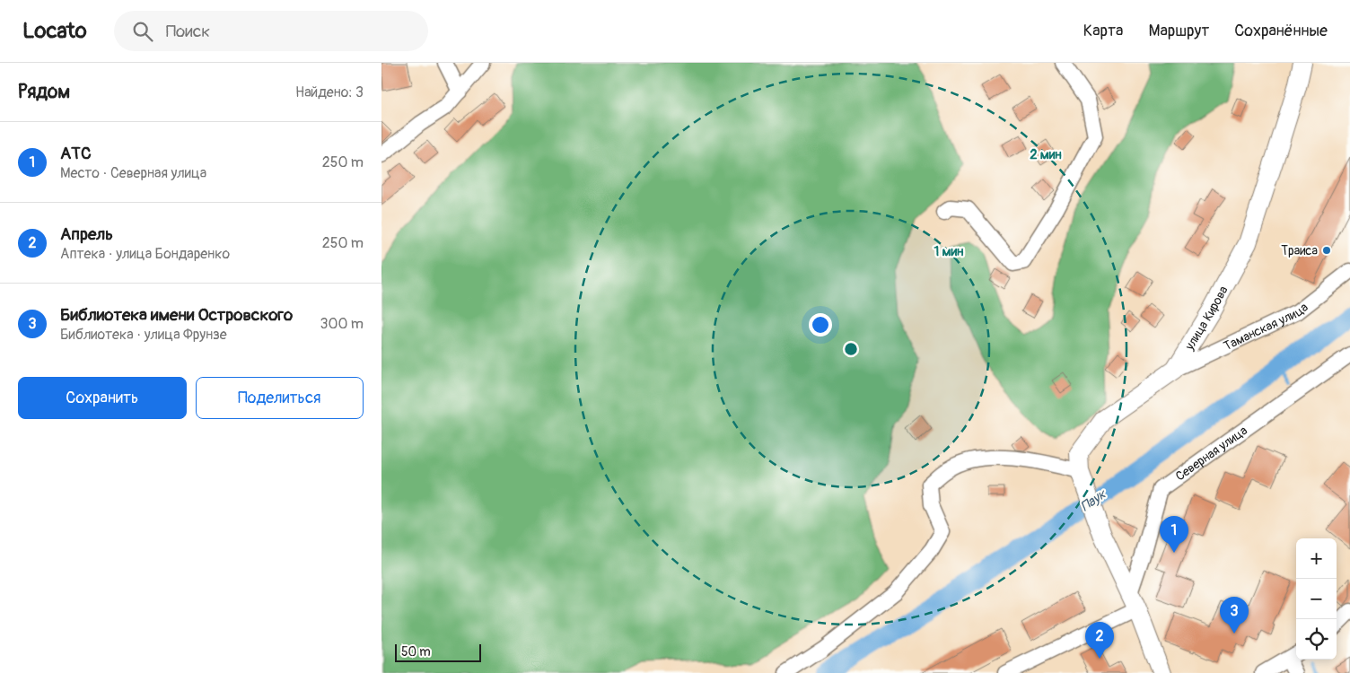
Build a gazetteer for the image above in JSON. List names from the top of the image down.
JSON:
{
  "streets": {
    "main road": ["улица Кирова"],
    "street": ["Таманская улица", "Северная улица"]
  },
  "crossings": [
    ["улица Кирова", "Таманская улица"],
    ["улица Кирова", "Северная улица"]
  ],
  "water": ["Паук"],
  "places": ["Траиса"],
  "scale_bar": "50 m",
  "page": {
    "header": "Locato",
    "search": "Поиск",
    "nav": ["Карта", "Маршрут", "Сохранённые"],
    "heading": ["Рядом", "Найдено: 3"],
    "list": [
      {
        "mark": "1",
        "name": "АТС",
        "note": "Место · Северная улица",
        "value": "250 m"
      },
      {
        "mark": "2",
        "name": "Апрель",
        "note": "Аптека · улица Бондаренко",
        "value": "250 m"
      },
      {
        "mark": "3",
        "name": "Библиотека имени Островского",
        "note": "Библиотека · улица Фрунзе",
        "value": "300 m"
      }
    ],
    "buttons": ["Сохранить", "Поделиться"],
    "pins": ["1", "3", "2"],
    "map_buttons": ["+", "−"],
    "scale": "50 m"
  },
  "rings": ["2 мин", "1 мин"]
}
